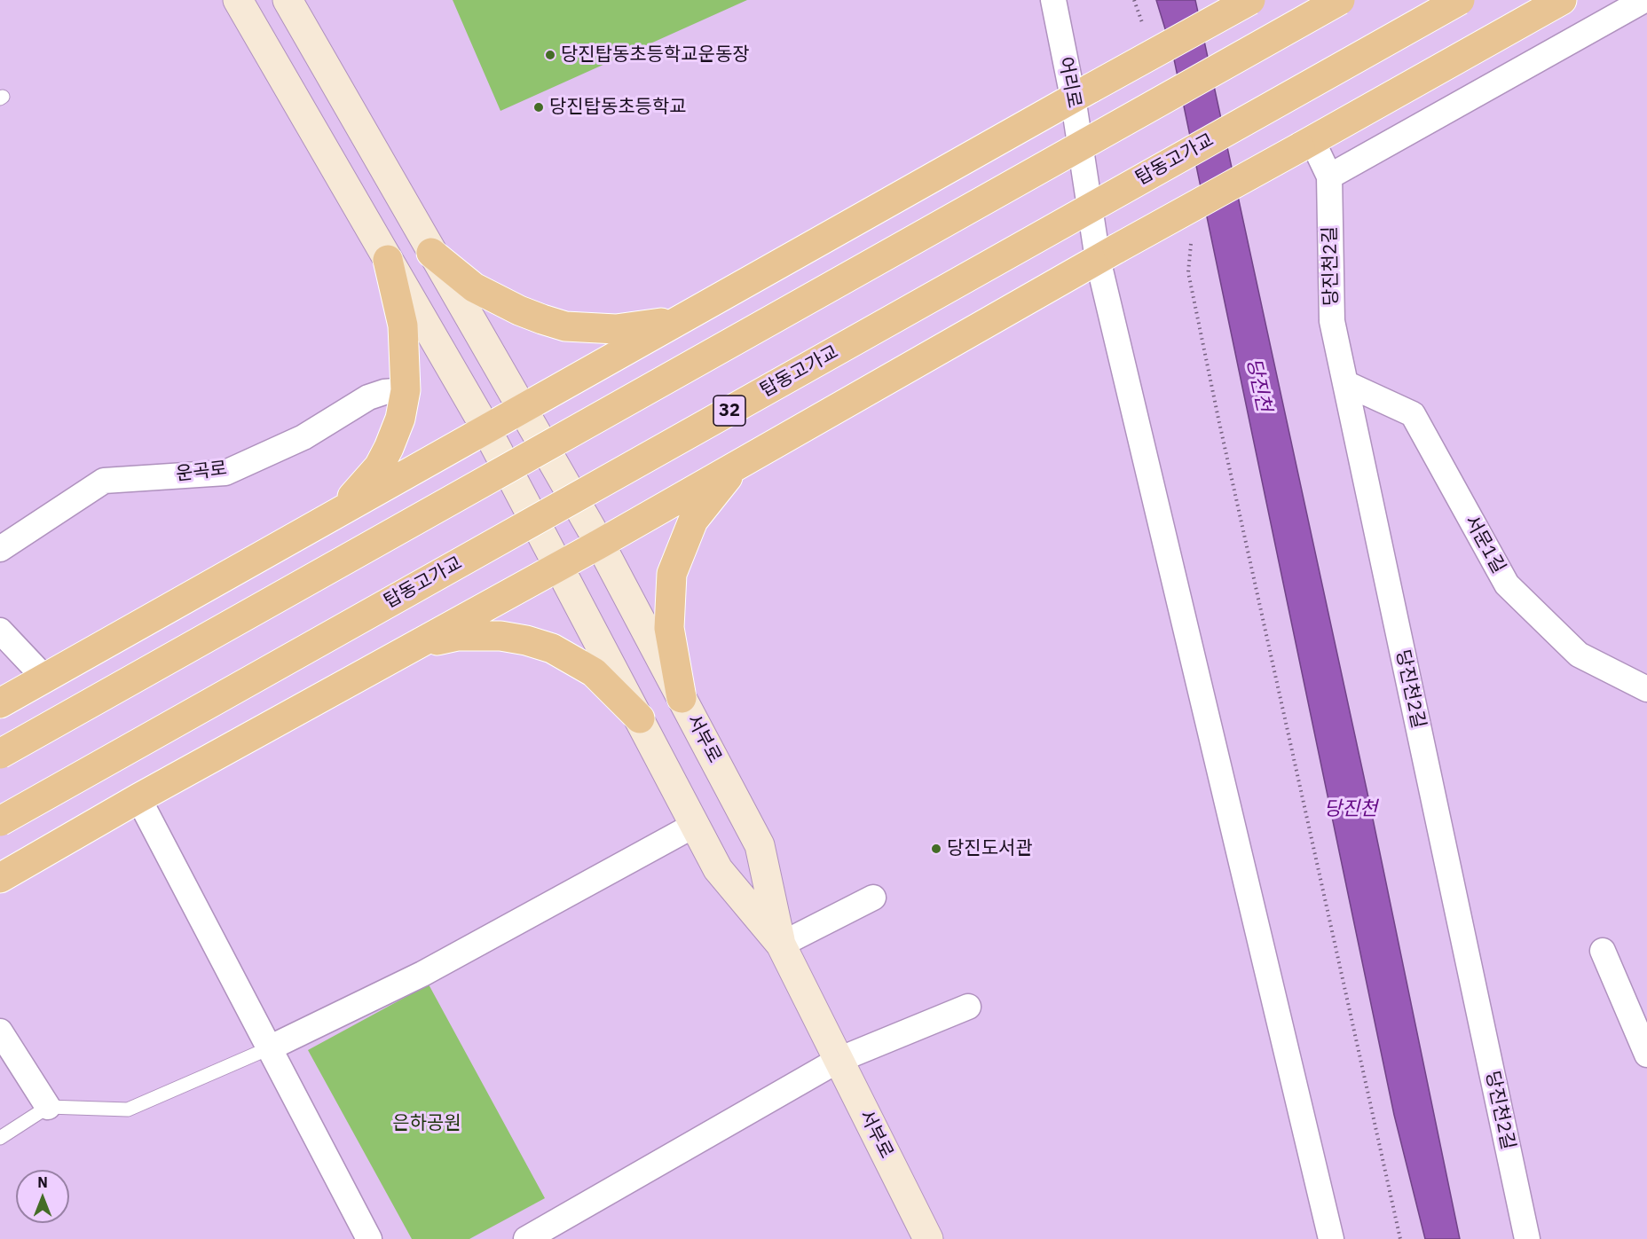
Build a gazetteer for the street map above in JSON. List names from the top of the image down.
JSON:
{
  "streets": {
    "highway": ["탑동고가교", "32"],
    "main road": ["서부로"],
    "street": [
      "어리로",
      "당진천2길",
      "운곡로",
      "서문1길"
    ]
  },
  "crossings": [
    ["당진천2길", "서문1길"]
  ],
  "water": ["당진천"],
  "parks": ["은하공원"],
  "places": ["당진탑동초등학교운동장", "당진탑동초등학교", "당진도서관"],
  "north": "top"
}
